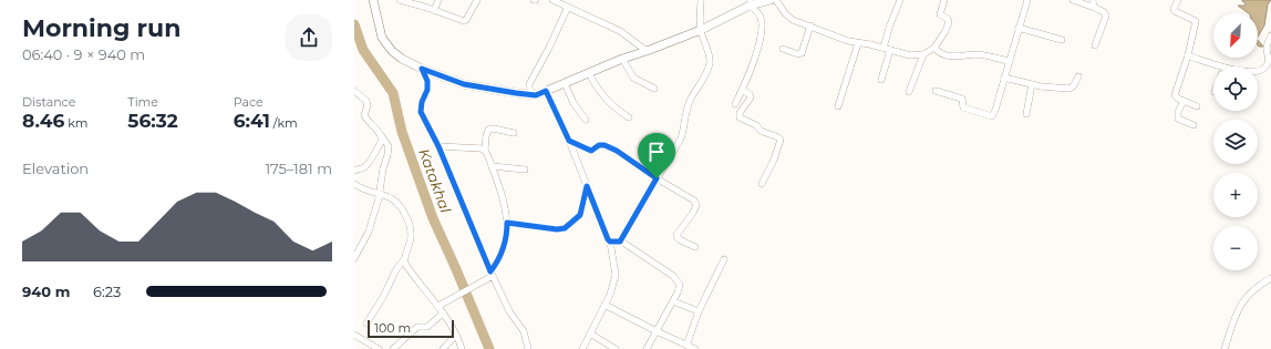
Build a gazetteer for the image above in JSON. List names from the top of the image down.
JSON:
{
  "water": ["Katakhal"],
  "scale_bar": "100 m",
  "north": "bottom left",
  "page": {
    "heading": ["Morning run", "06:40 · 9 × 940 m"],
    "map_buttons": ["+", "−"],
    "stats": [
      ["Distance", "8.46 km"],
      ["Time", "56:32"],
      ["Pace", "6:41 /km"]
    ],
    "chart": ["Elevation", "175–181 m"],
    "list": [
      {
        "name": "940 m",
        "note": "6:23"
      }
    ],
    "scale": "100 m"
  }
}
